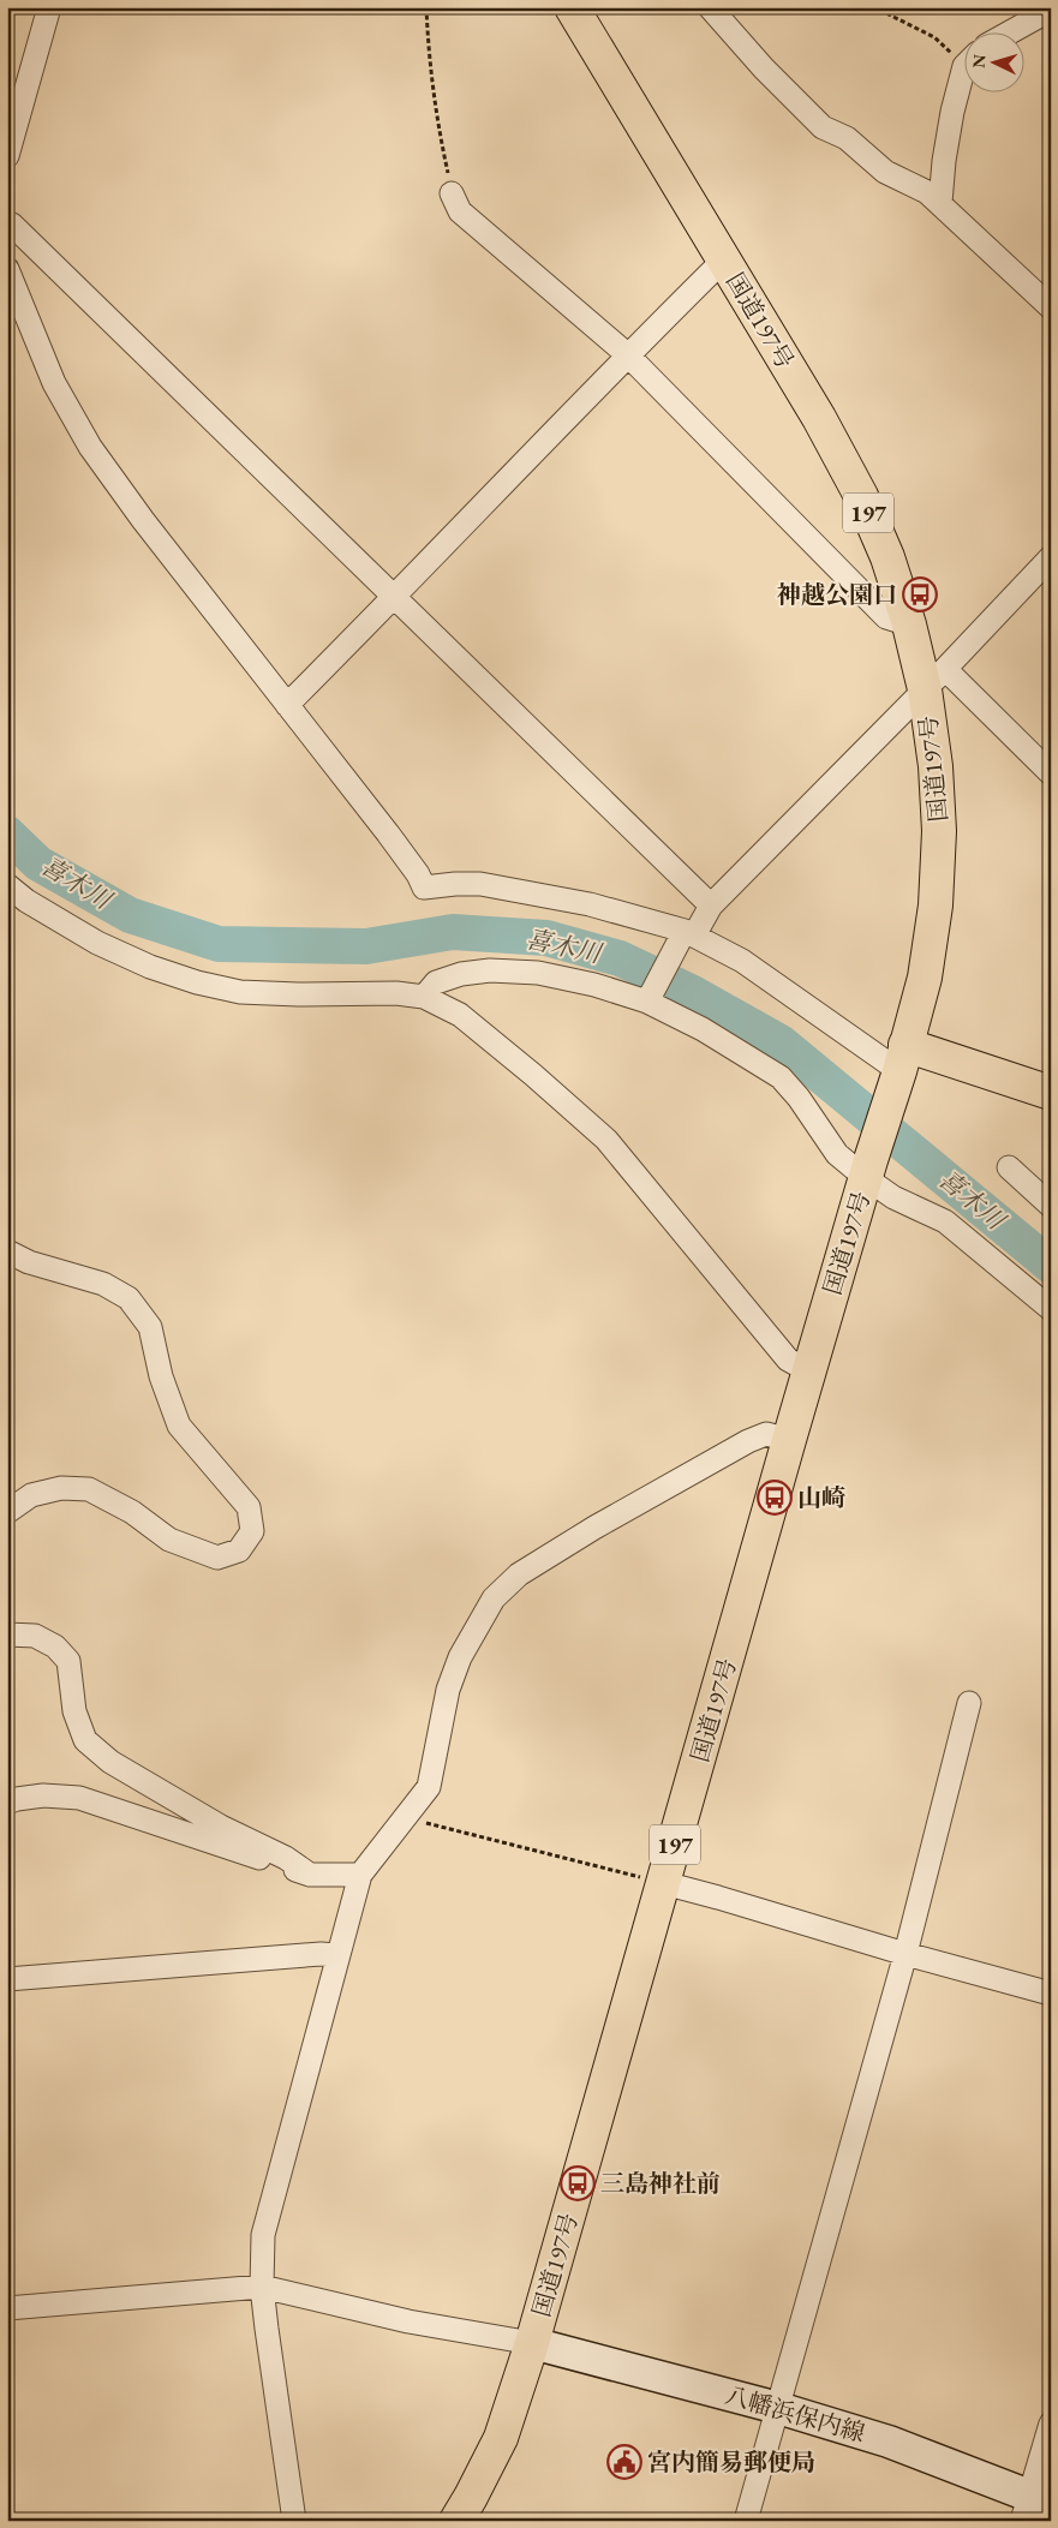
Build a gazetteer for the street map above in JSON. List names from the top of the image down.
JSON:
{
  "streets": {
    "highway": ["国道197号", "197"],
    "main road": ["八幡浜保内線"]
  },
  "crossings": [
    ["国道197号", "八幡浜保内線"]
  ],
  "water": ["喜木川"],
  "places": {
    "bus stop": ["神越公園口", "山崎", "三島神社前"],
    "public building": ["宮内簡易郵便局"]
  },
  "north": "left"
}
